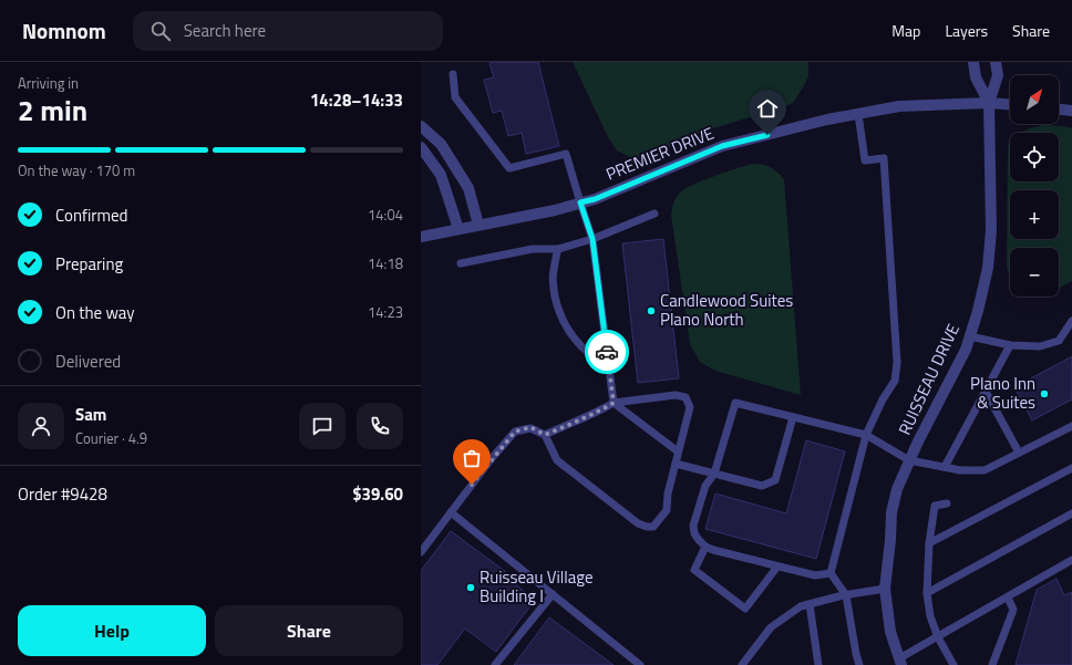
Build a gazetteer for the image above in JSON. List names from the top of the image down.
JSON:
{
  "streets": {
    "street": ["PREMIER DRIVE", "RUISSEAU DRIVE"]
  },
  "crossings": [
    ["PREMIER DRIVE", "RUISSEAU DRIVE"]
  ],
  "places": ["Candlewood Suites Plano North", "Plano Inn & Suites", "Ruisseau Village Building I"],
  "north": "top right",
  "page": {
    "header": "Nomnom",
    "search": "Search here",
    "nav": ["Map", "Layers", "Share"],
    "heading": ["2 min", "Arriving in", "14:28–14:33"],
    "panel": [
      "Sam",
      "Courier · 4.9",
      "Order #9428",
      "$39.60"
    ],
    "map_buttons": ["+", "−"],
    "bar": "On the way · 170 m",
    "list": [
      ["Confirmed", "14:04"],
      ["Preparing", "14:18"],
      ["On the way", "14:23"],
      "Delivered"
    ],
    "buttons": ["Help", "Share"]
  }
}
